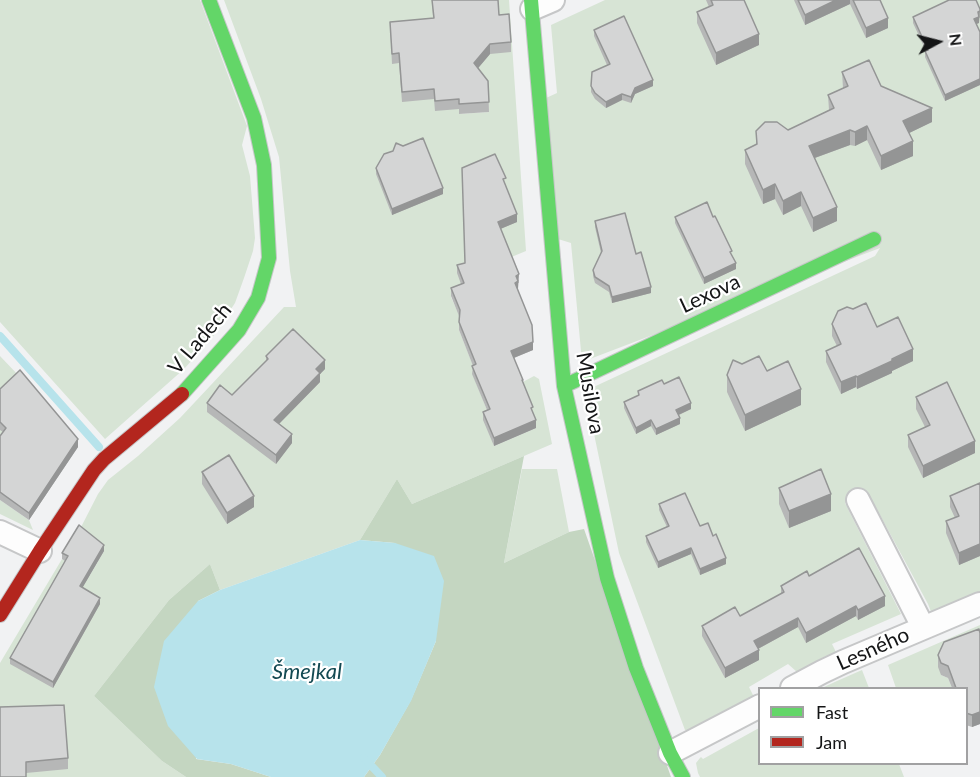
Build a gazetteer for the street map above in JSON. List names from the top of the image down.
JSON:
{
  "streets": {
    "street": [
      "Lexova",
      "V Ladech",
      "Musilova",
      "Lesného"
    ]
  },
  "crossings": [
    ["Lexova", "Musilova"]
  ],
  "water": ["Šmejkal"],
  "legend": ["Fast", "Jam"],
  "north": "right"
}
